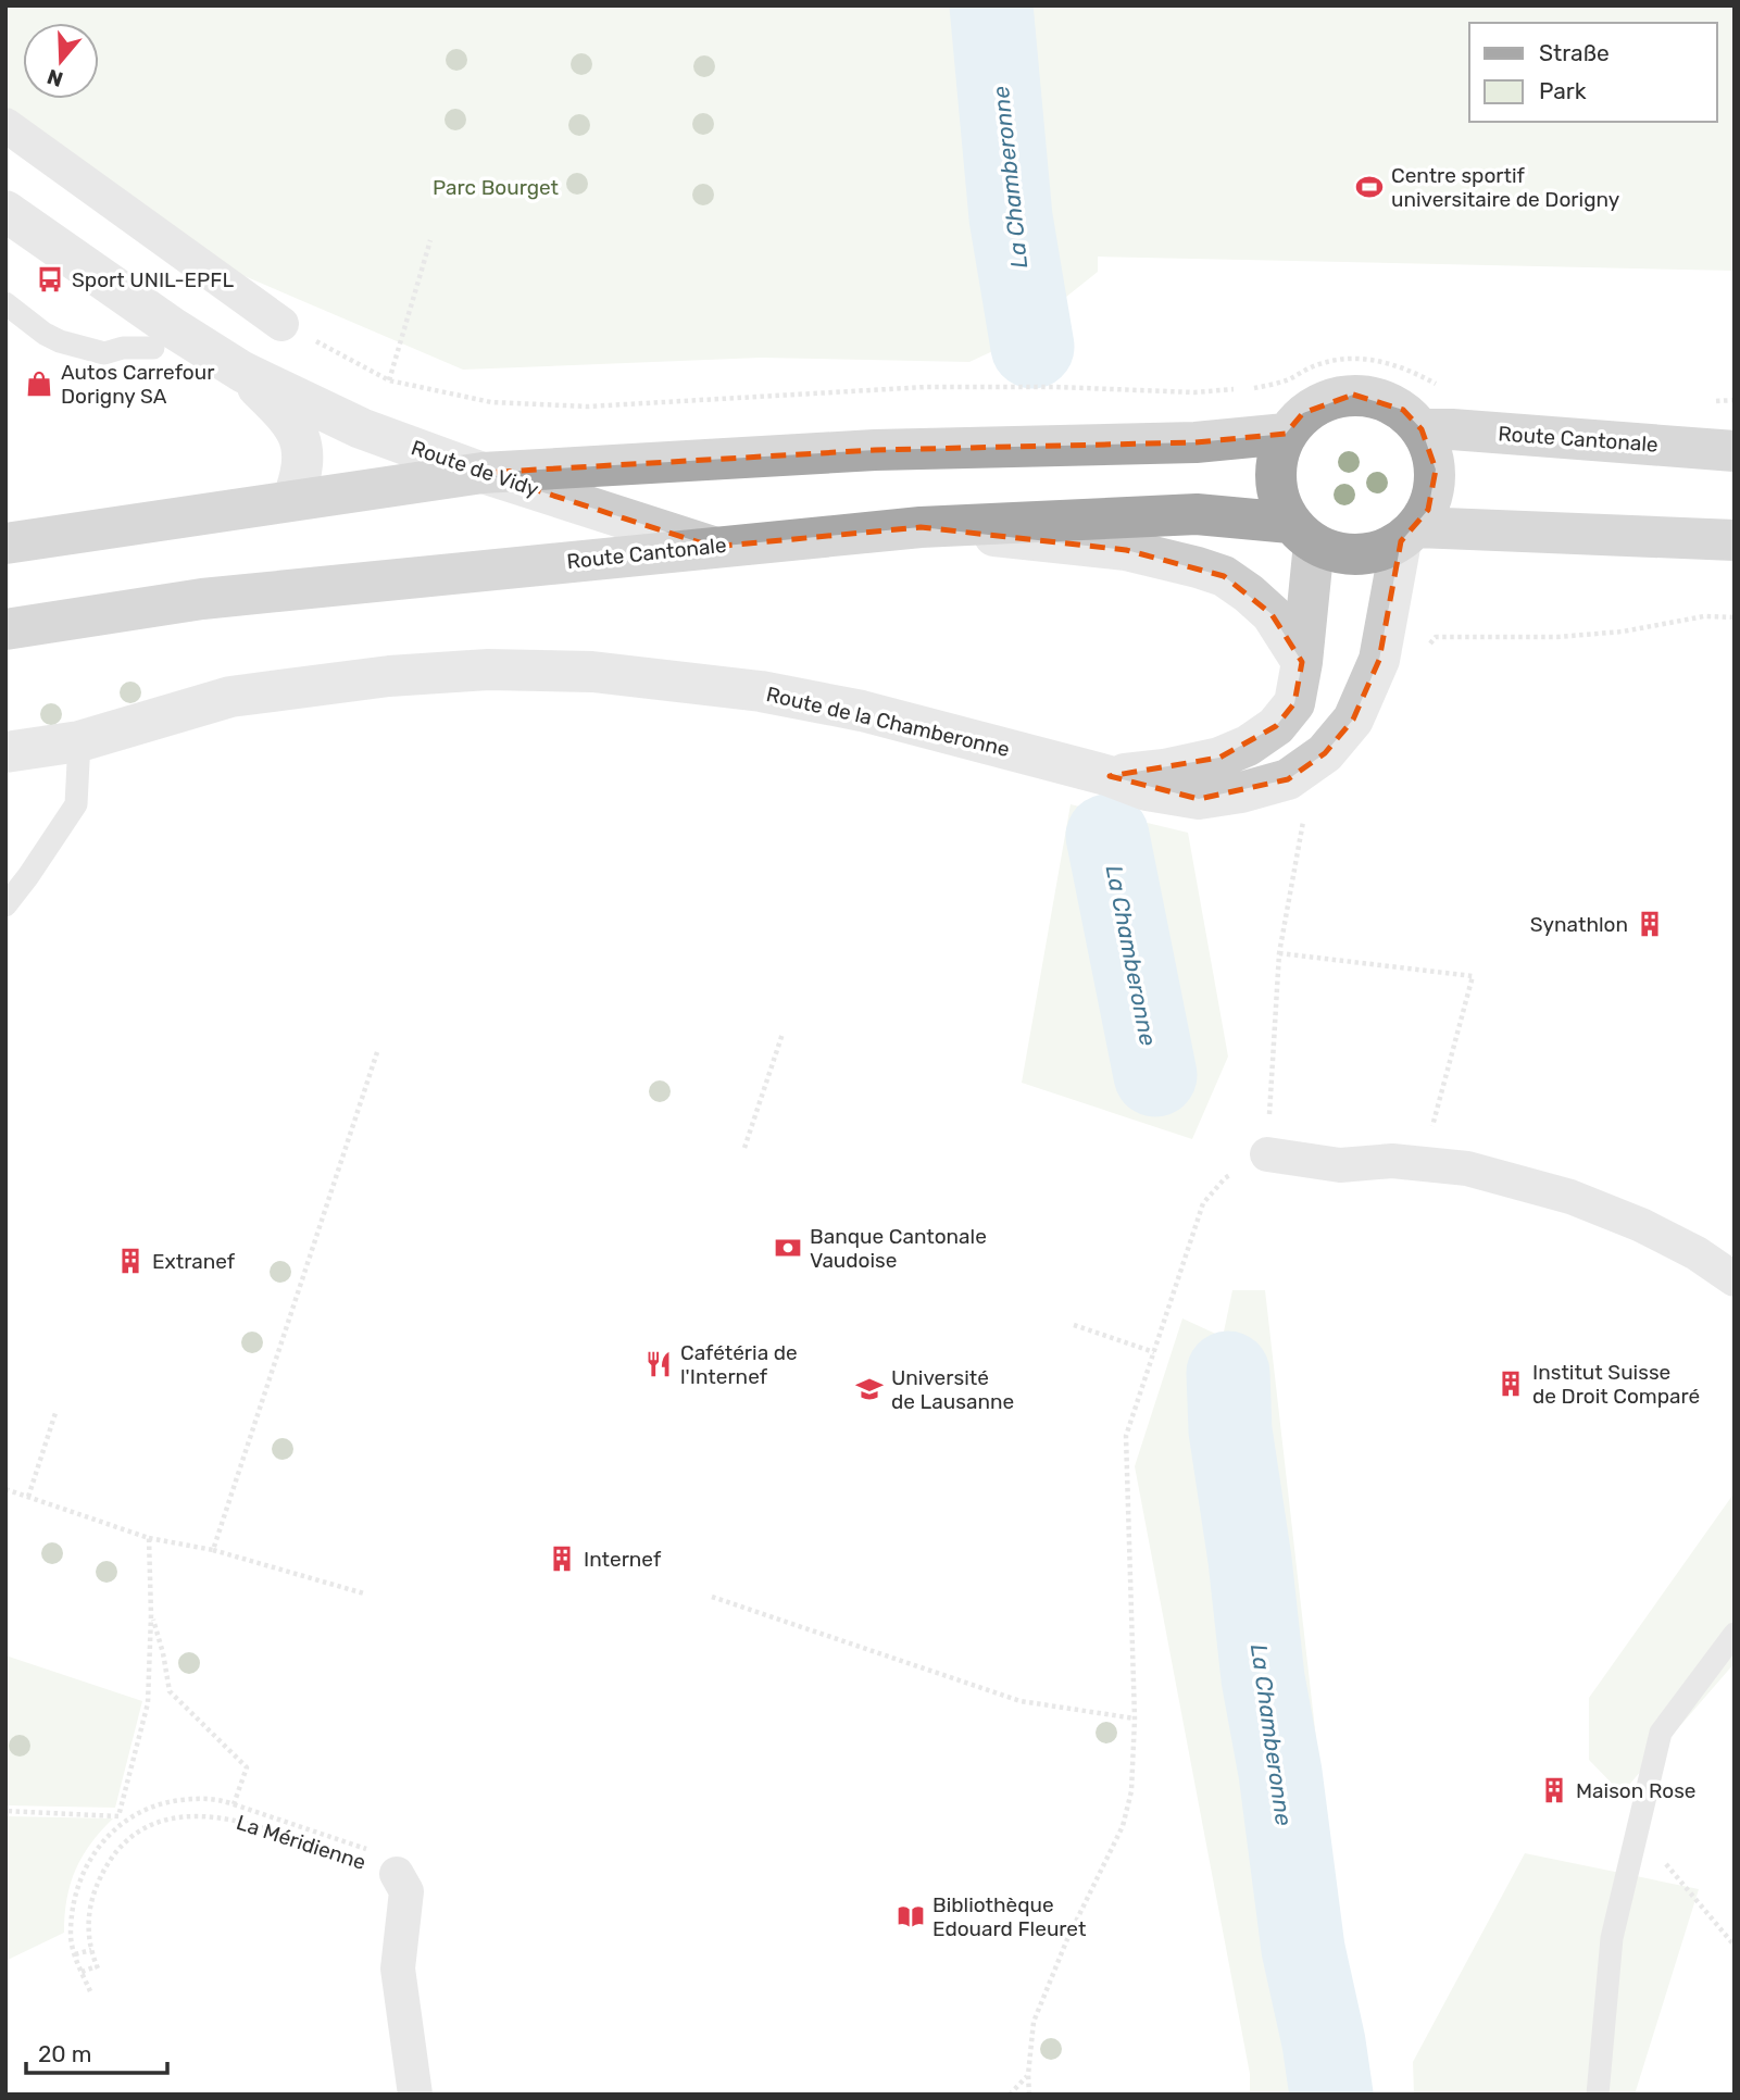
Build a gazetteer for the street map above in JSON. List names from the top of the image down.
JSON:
{
  "streets": {
    "main road": ["Route Cantonale"],
    "street": ["Route de Vidy", "Route de la Chamberonne"],
    "path": ["La Méridienne"]
  },
  "crossings": [
    ["Route Cantonale", "Route de Vidy"],
    ["Route Cantonale", "Route de la Chamberonne"]
  ],
  "water": ["La Chamberonne"],
  "parks": ["Parc Bourget"],
  "places": {
    "sports": ["Centre sportif universitaire de Dorigny"],
    "bus stop": ["Sport UNIL-EPFL"],
    "shop": ["Autos Carrefour Dorigny SA"],
    "building": [
      "Synathlon",
      "Extranef",
      "Institut Suisse de Droit Comparé",
      "Internef",
      "Maison Rose"
    ],
    "bank": ["Banque Cantonale Vaudoise"],
    "restaurant": ["Cafétéria de l'Internef"],
    "school or university": ["Université de Lausanne"],
    "library": ["Bibliothèque Edouard Fleuret"]
  },
  "legend": ["Straße", "Park"],
  "scale_bar": "20 m",
  "north": "bottom"
}
